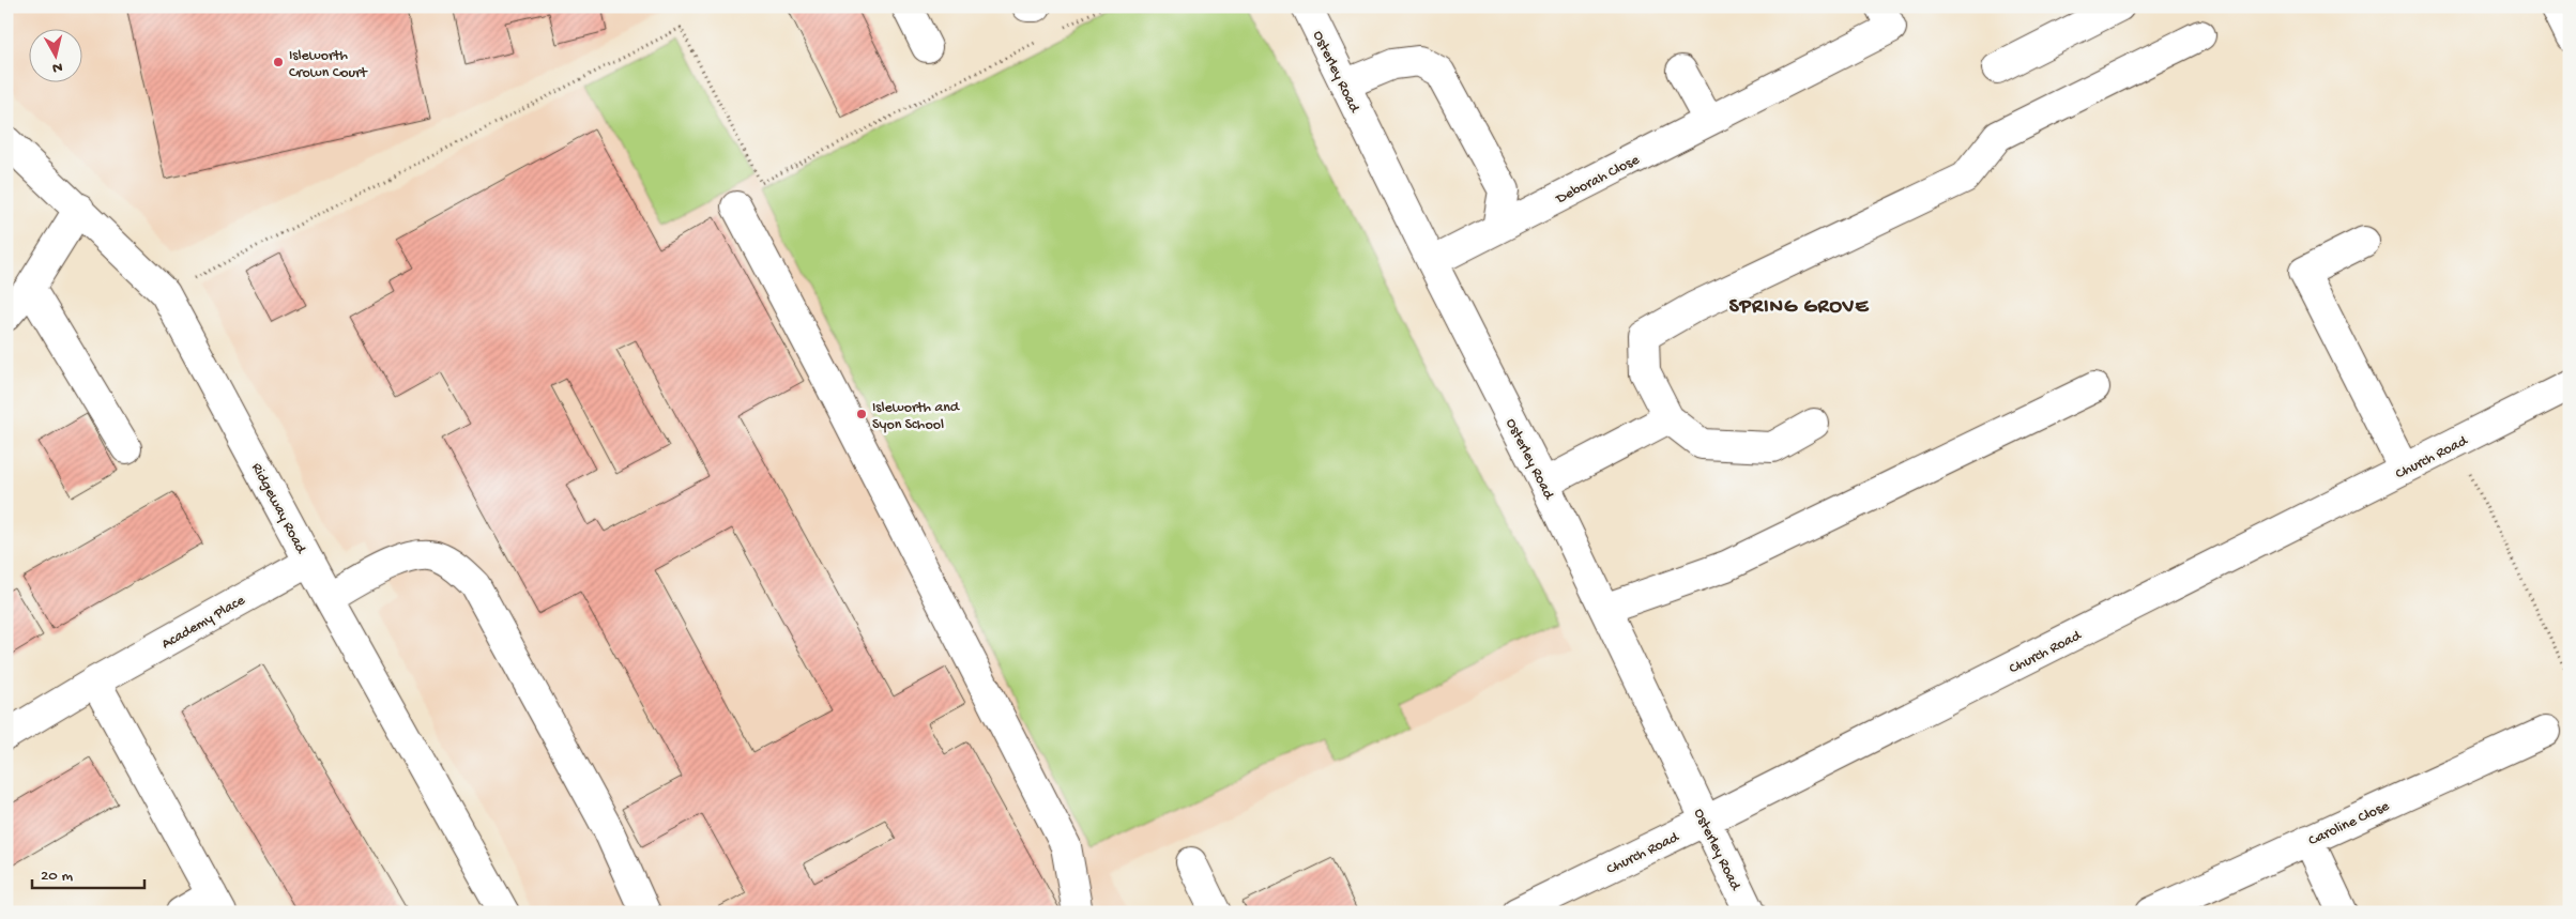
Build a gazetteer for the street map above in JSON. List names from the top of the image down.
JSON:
{
  "streets": {
    "street": [
      "Osterley Road",
      "Deborah Close",
      "Church Road",
      "Ridgeway Road",
      "Academy Place",
      "Caroline Close"
    ]
  },
  "crossings": [
    ["Osterley Road", "Deborah Close"],
    ["Osterley Road", "Church Road"],
    ["Ridgeway Road", "Academy Place"]
  ],
  "districts": ["SPRING GROVE"],
  "places": ["Isleworth Crown Court", "Isleworth and Syon School"],
  "scale_bar": "20 m",
  "north": "bottom"
}
